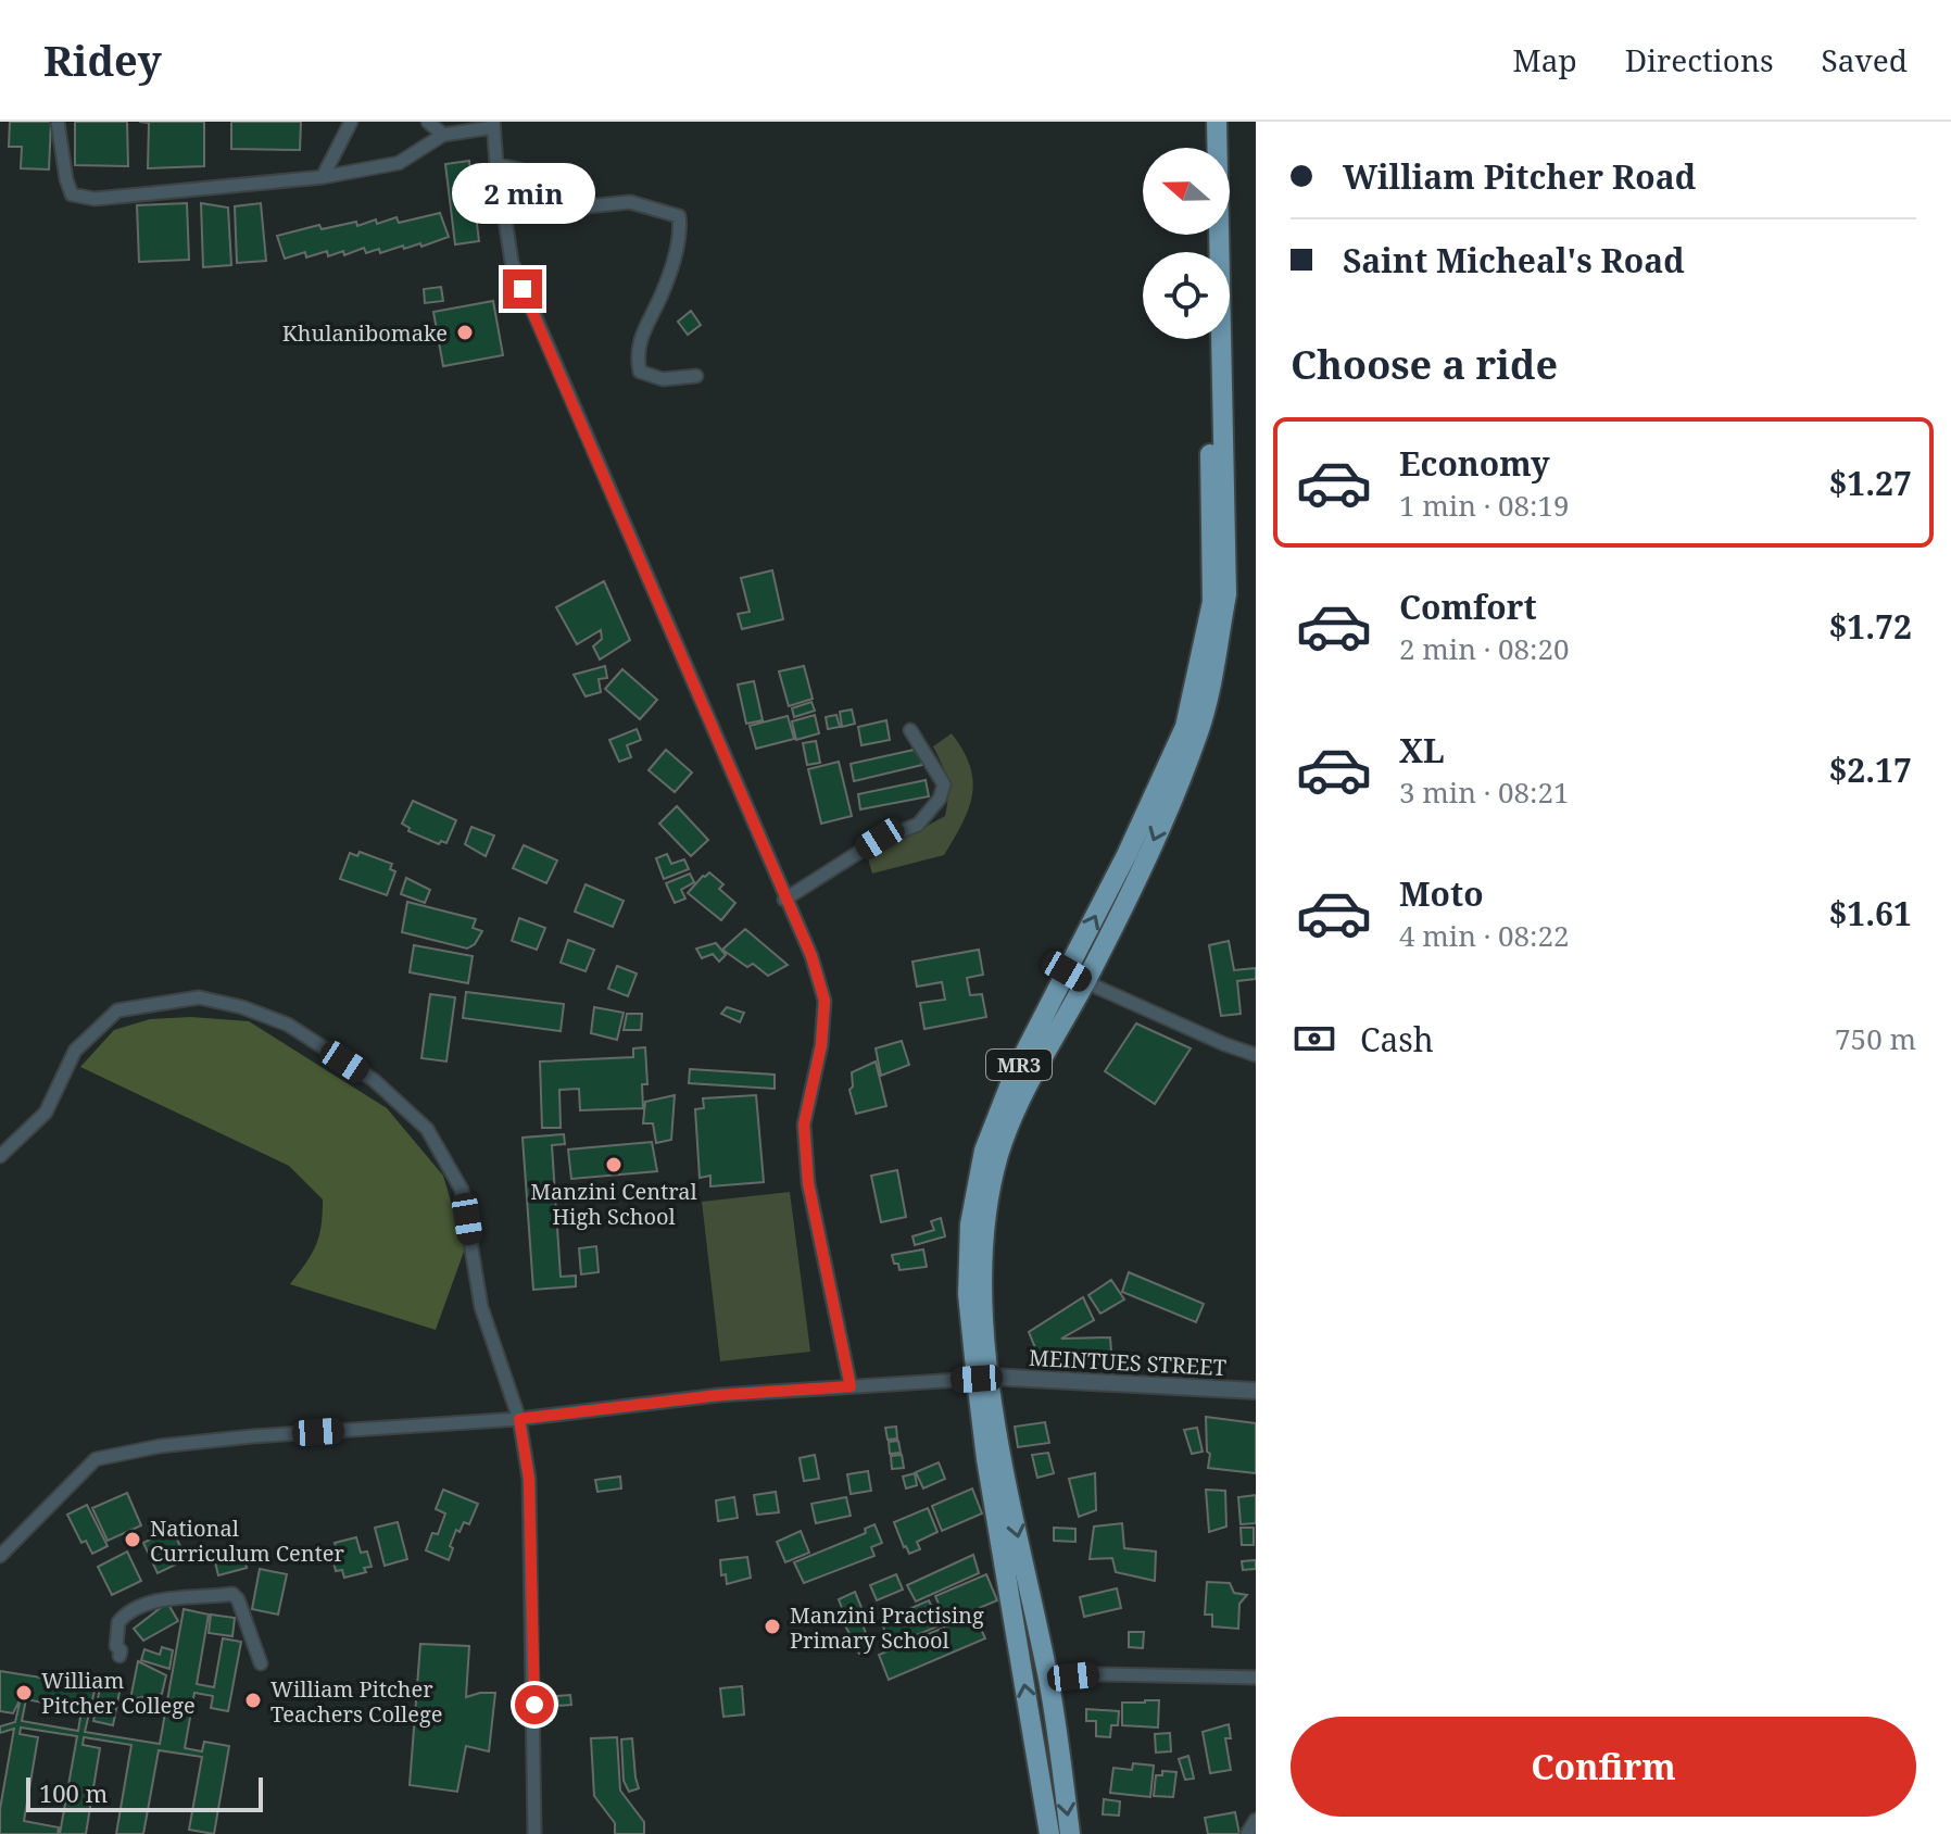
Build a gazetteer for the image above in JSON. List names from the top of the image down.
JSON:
{
  "streets": {
    "highway": ["MR3"],
    "street": ["MEINTUES STREET"]
  },
  "crossings": [
    ["MR3", "MEINTUES STREET"]
  ],
  "places": [
    "Khulanibomake",
    "Manzini Central High School",
    "National Curriculum Center",
    "Manzini Practising Primary School",
    "William Pitcher College",
    "William Pitcher Teachers College"
  ],
  "scale_bar": "100 m",
  "north": "left",
  "page": {
    "header": "Ridey",
    "nav": ["Map", "Directions", "Saved"],
    "banner": ["William Pitcher Road", "Saint Micheal's Road"],
    "bubble": "2 min",
    "heading": "Choose a ride",
    "list": [
      {
        "name": "Economy",
        "note": "1 min · 08:19",
        "value": "$1.27"
      },
      {
        "name": "Comfort",
        "note": "2 min · 08:20",
        "value": "$1.72"
      },
      {
        "name": "XL",
        "note": "3 min · 08:21",
        "value": "$2.17"
      },
      {
        "name": "Moto",
        "note": "4 min · 08:22",
        "value": "$1.61"
      }
    ],
    "pay": ["Cash", "750 m"],
    "buttons": "Confirm",
    "scale": "100 m"
  }
}
